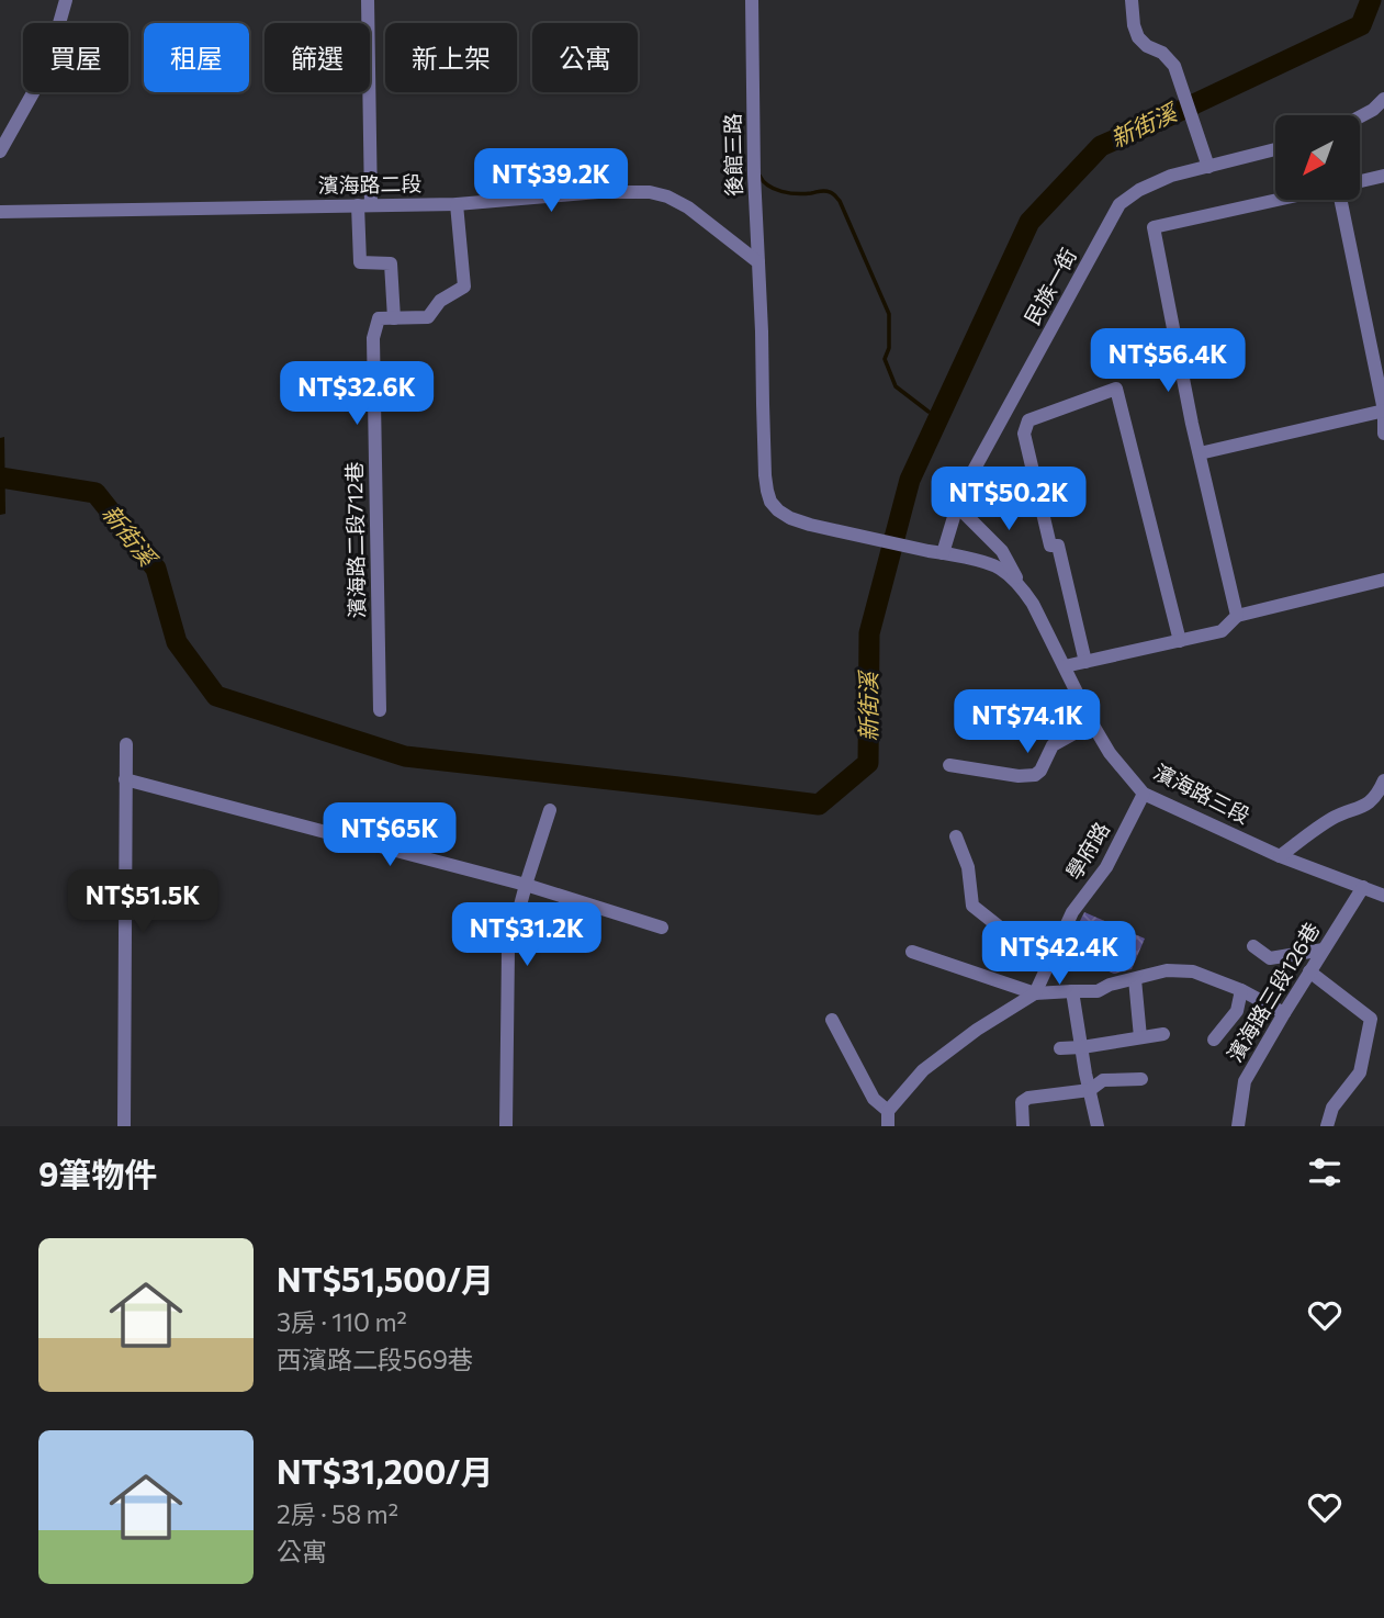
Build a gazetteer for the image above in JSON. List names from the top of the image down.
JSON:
{
  "streets": {
    "street": [
      "後館三路",
      "濱海路二段",
      "民族一街",
      "濱海路二段712巷",
      "濱海路三段",
      "學府路",
      "濱海路三段126巷"
    ]
  },
  "crossings": [
    ["後館三路", "濱海路二段"],
    ["後館三路", "濱海路三段"],
    ["濱海路二段", "濱海路三段"],
    ["民族一街", "濱海路三段"],
    ["濱海路三段", "學府路"],
    ["濱海路三段", "濱海路三段126巷"]
  ],
  "water": ["新街溪"],
  "north": "bottom left",
  "page": {
    "chip": [
      "買屋",
      "租屋",
      "篩選",
      "新上架",
      "公寓"
    ],
    "price": [
      "NT$39.2K",
      "NT$56.4K",
      "NT$32.6K",
      "NT$50.2K",
      "NT$74.1K",
      "NT$65K",
      "NT$51.5K",
      "NT$31.2K",
      "NT$42.4K"
    ],
    "heading": "9筆物件",
    "list": [
      {
        "name": "NT$51,500/月",
        "note": "3房 · 110 m² · 西濱路二段569巷"
      },
      {
        "name": "NT$31,200/月",
        "note": "2房 · 58 m² · 公寓"
      }
    ]
  }
}
